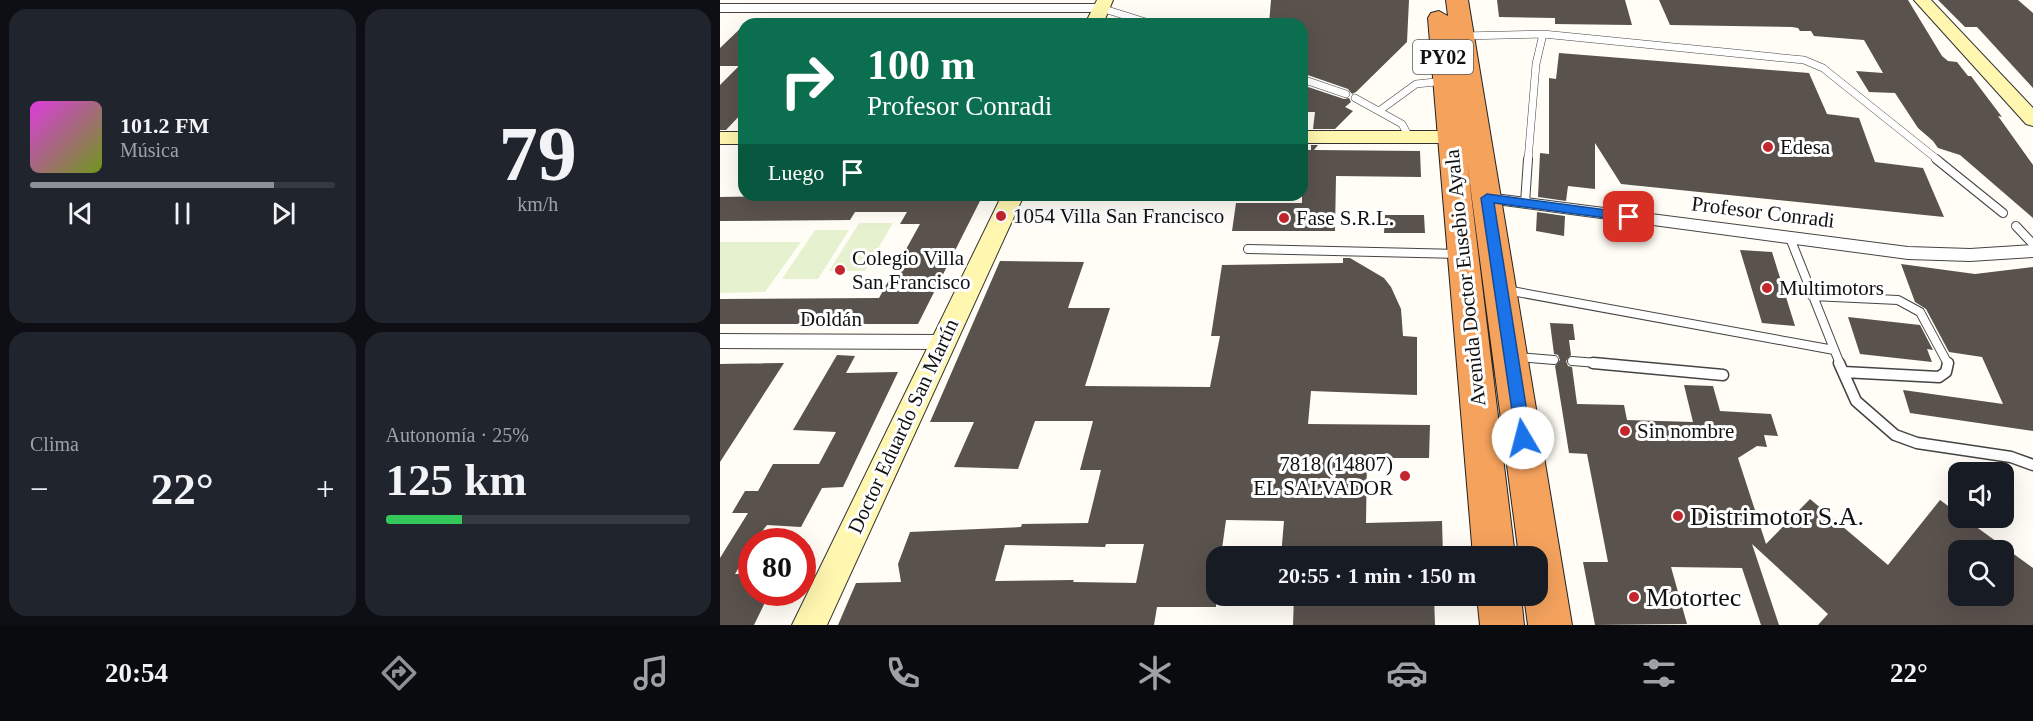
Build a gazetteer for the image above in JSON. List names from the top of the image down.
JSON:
{
  "streets": {
    "highway": ["PY02", "Avenida Doctor Eusebio Ayala"],
    "street": ["Profesor Conradi", "Doldán", "Doctor Eduardo San Martín"]
  },
  "crossings": [
    ["Profesor Conradi", "Avenida Doctor Eusebio Ayala"],
    ["Doldán", "Doctor Eduardo San Martín"]
  ],
  "places": [
    "Edesa",
    "1054 Villa San Francisco",
    "Fase S.R.L.",
    "Colegio Villa San Francisco",
    "Multimotors",
    "Sin nombre",
    "7818 (14807) EL SALVADOR",
    "Distrimotor S.A.",
    "Motortec"
  ],
  "page": {
    "tile": [
      ["79", "km/h"],
      "Clima",
      ["Autonomía · 25%", "125 km"]
    ],
    "turn": ["100 m", "Profesor Conradi"],
    "song": ["101.2 FM", "Música"],
    "then": "Luego",
    "heat": ["−", "22°", "+"],
    "limit": "80",
    "trip": "20:55 · 1 min · 150 m",
    "tabs": ["20:54", "22°"]
  }
}
